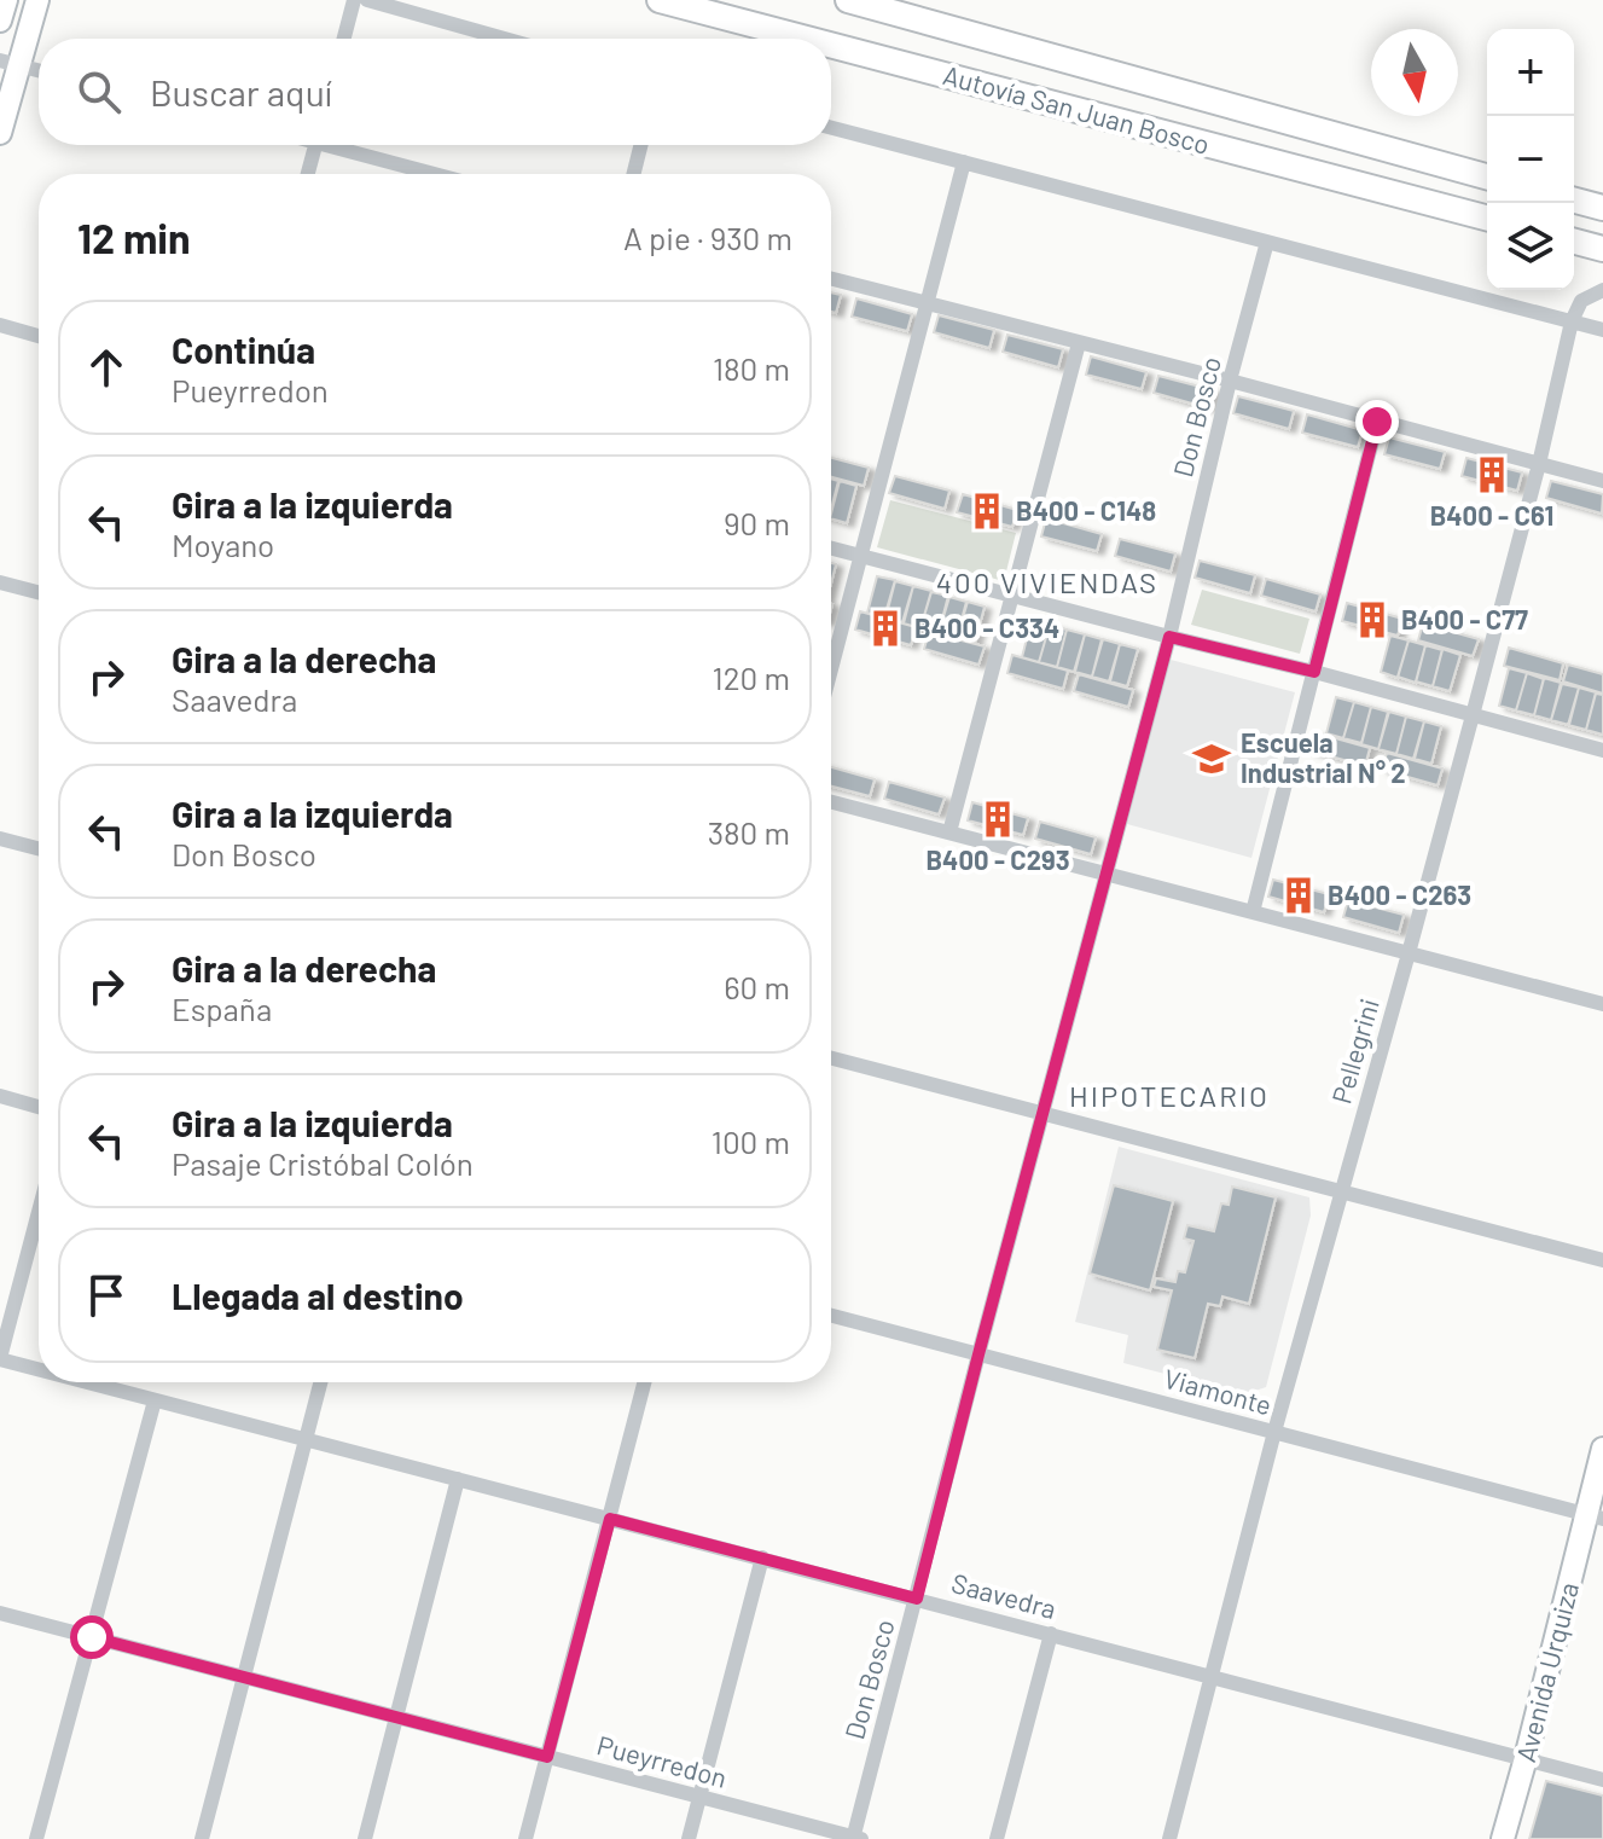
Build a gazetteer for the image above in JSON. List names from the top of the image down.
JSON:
{
  "streets": {
    "main road": ["Autovía San Juan Bosco"],
    "street": [
      "Don Bosco",
      "Pellegrini",
      "Viamonte",
      "Saavedra",
      "Avenida Urquiza",
      "Pueyrredon"
    ]
  },
  "crossings": [
    ["Don Bosco", "Viamonte"],
    ["Don Bosco", "Saavedra"],
    ["Don Bosco", "Pueyrredon"],
    ["Pellegrini", "Viamonte"],
    ["Pellegrini", "Saavedra"],
    ["Viamonte", "Avenida Urquiza"],
    ["Saavedra", "Avenida Urquiza"]
  ],
  "districts": ["400 VIVIENDAS", "HIPOTECARIO"],
  "places": {
    "building": [
      "B400 - C61",
      "B400 - C148",
      "B400 - C77",
      "B400 - C334",
      "B400 - C293",
      "B400 - C263"
    ],
    "school or university": ["Escuela Industrial N° 2"]
  },
  "north": "bottom",
  "page": {
    "map_buttons": ["+", "−"],
    "search": "Buscar aquí",
    "heading": ["12 min", "A pie · 930 m"],
    "list": [
      ["Continúa", "Pueyrredon", "180 m"],
      ["Gira a la izquierda", "Moyano", "90 m"],
      ["Gira a la derecha", "Saavedra", "120 m"],
      ["Gira a la izquierda", "Don Bosco", "380 m"],
      ["Gira a la derecha", "España", "60 m"],
      ["Gira a la izquierda", "Pasaje Cristóbal Colón", "100 m"],
      "Llegada al destino"
    ]
  }
}
